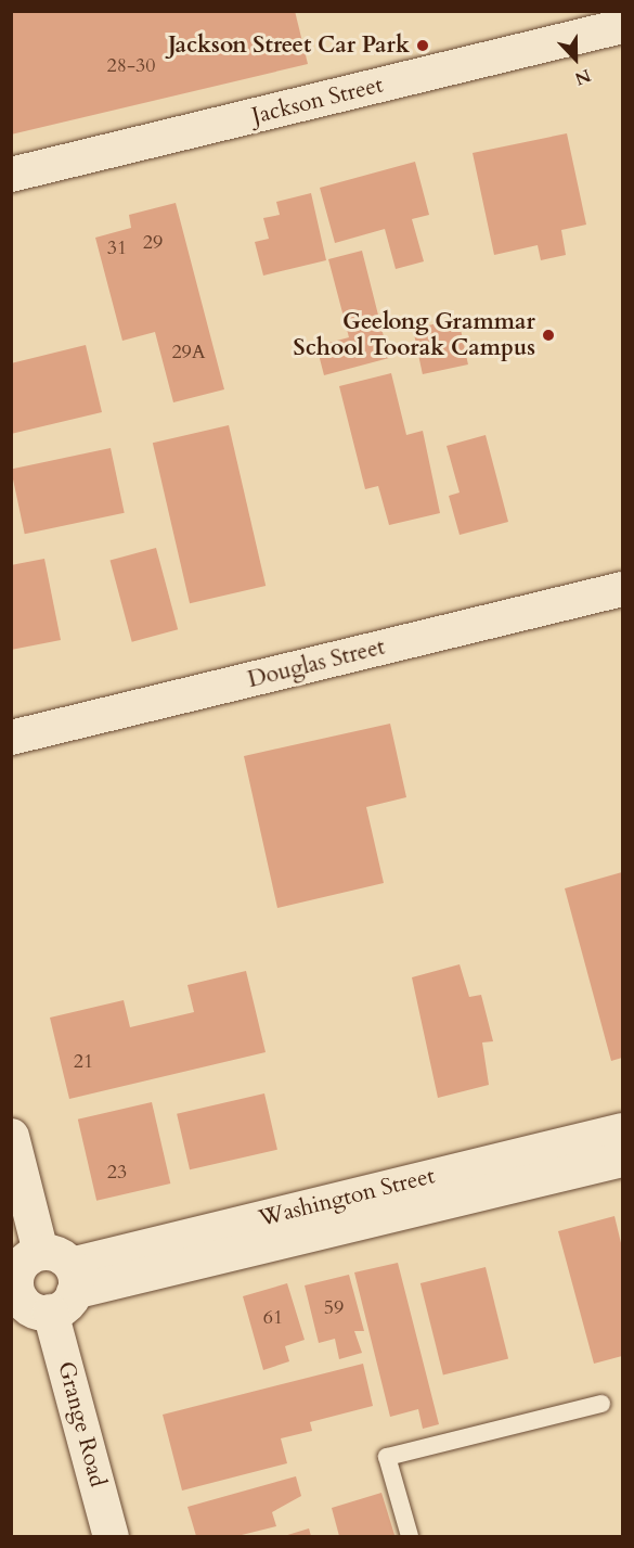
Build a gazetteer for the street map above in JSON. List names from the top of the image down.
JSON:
{
  "streets": {
    "street": [
      "Jackson Street",
      "Douglas Street",
      "Washington Street",
      "Grange Road"
    ]
  },
  "crossings": [
    ["Washington Street", "Grange Road"]
  ],
  "places": ["Jackson Street Car Park", "Geelong Grammar School Toorak Campus"],
  "house_numbers": [
    "28-30",
    "29",
    "31",
    "29A",
    "21",
    "23",
    "59",
    "61"
  ],
  "north": "bottom"
}
